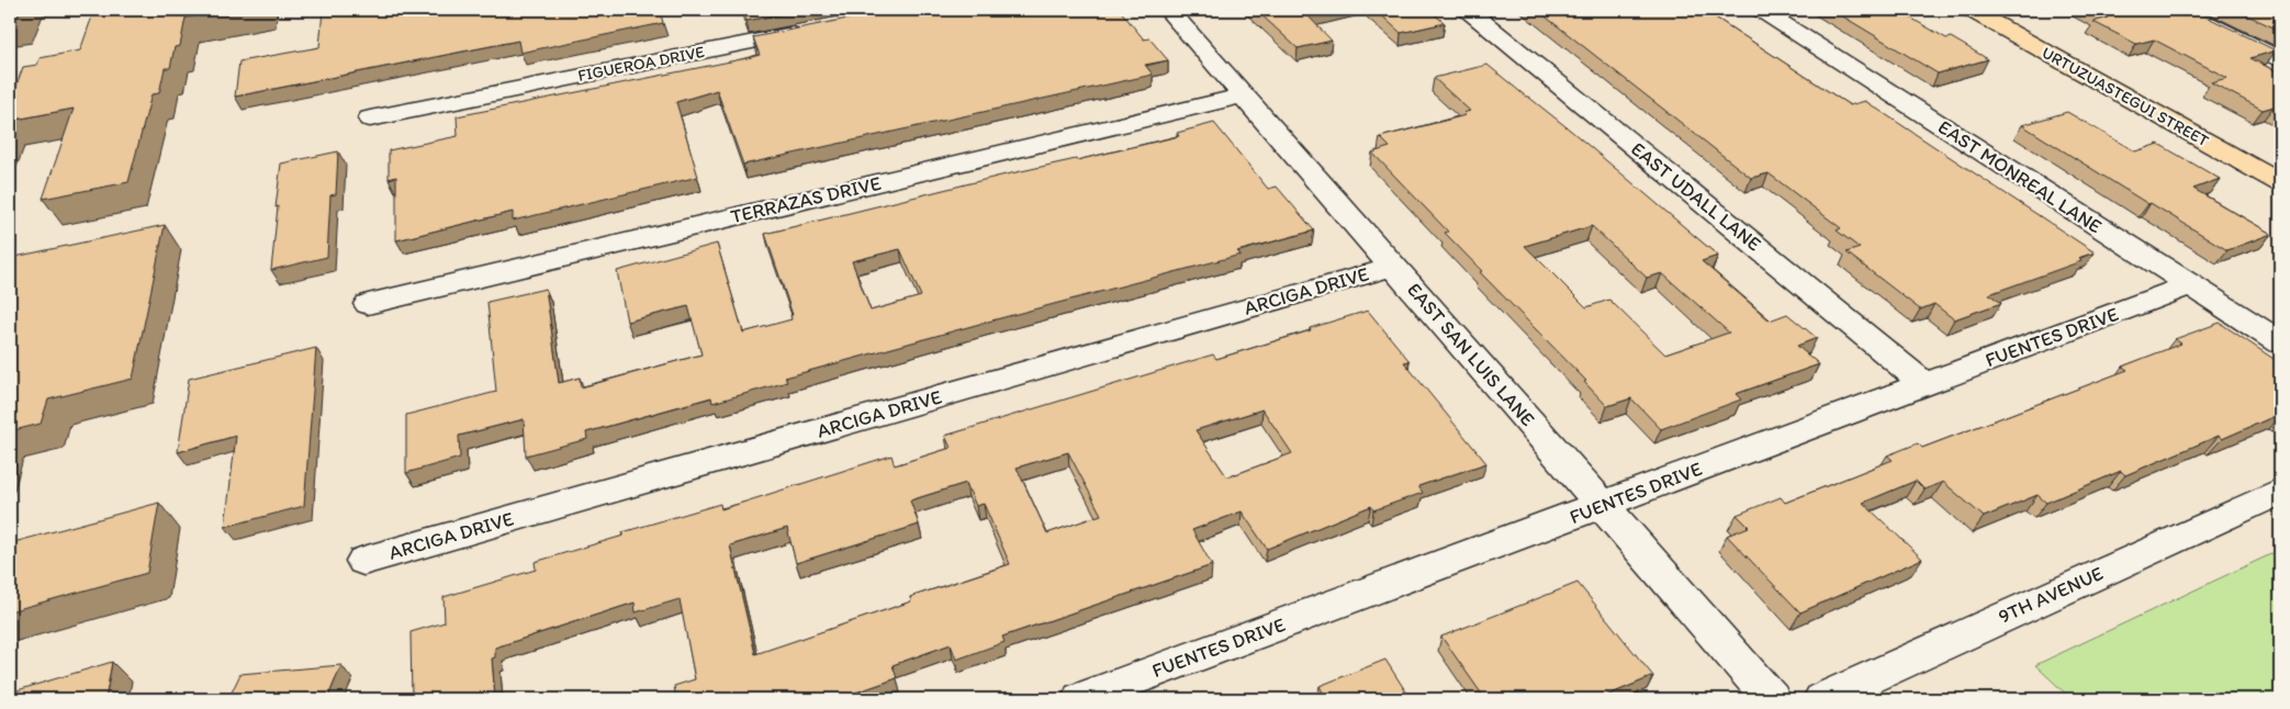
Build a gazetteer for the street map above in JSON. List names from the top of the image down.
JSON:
{
  "streets": {
    "main road": ["URTUZUASTEGUI STREET"],
    "street": [
      "FIGUEROA DRIVE",
      "EAST MONREAL LANE",
      "EAST UDALL LANE",
      "TERRAZAS DRIVE",
      "ARCIGA DRIVE",
      "FUENTES DRIVE",
      "EAST SAN LUIS LANE",
      "9TH AVENUE"
    ]
  },
  "crossings": [
    ["EAST MONREAL LANE", "FUENTES DRIVE"],
    ["EAST UDALL LANE", "FUENTES DRIVE"],
    ["TERRAZAS DRIVE", "EAST SAN LUIS LANE"],
    ["ARCIGA DRIVE", "EAST SAN LUIS LANE"],
    ["FUENTES DRIVE", "EAST SAN LUIS LANE"]
  ]
}
